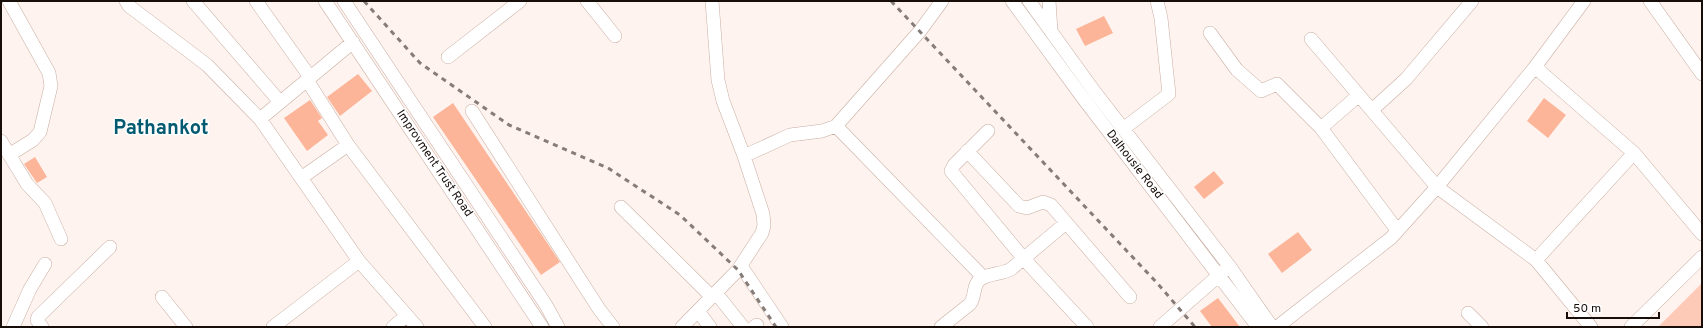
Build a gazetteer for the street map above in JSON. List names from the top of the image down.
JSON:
{
  "streets": {
    "street": ["Improvment Trust Road", "Dalhousie Road"]
  },
  "districts": ["Pathankot"],
  "scale_bar": "50 m"
}
